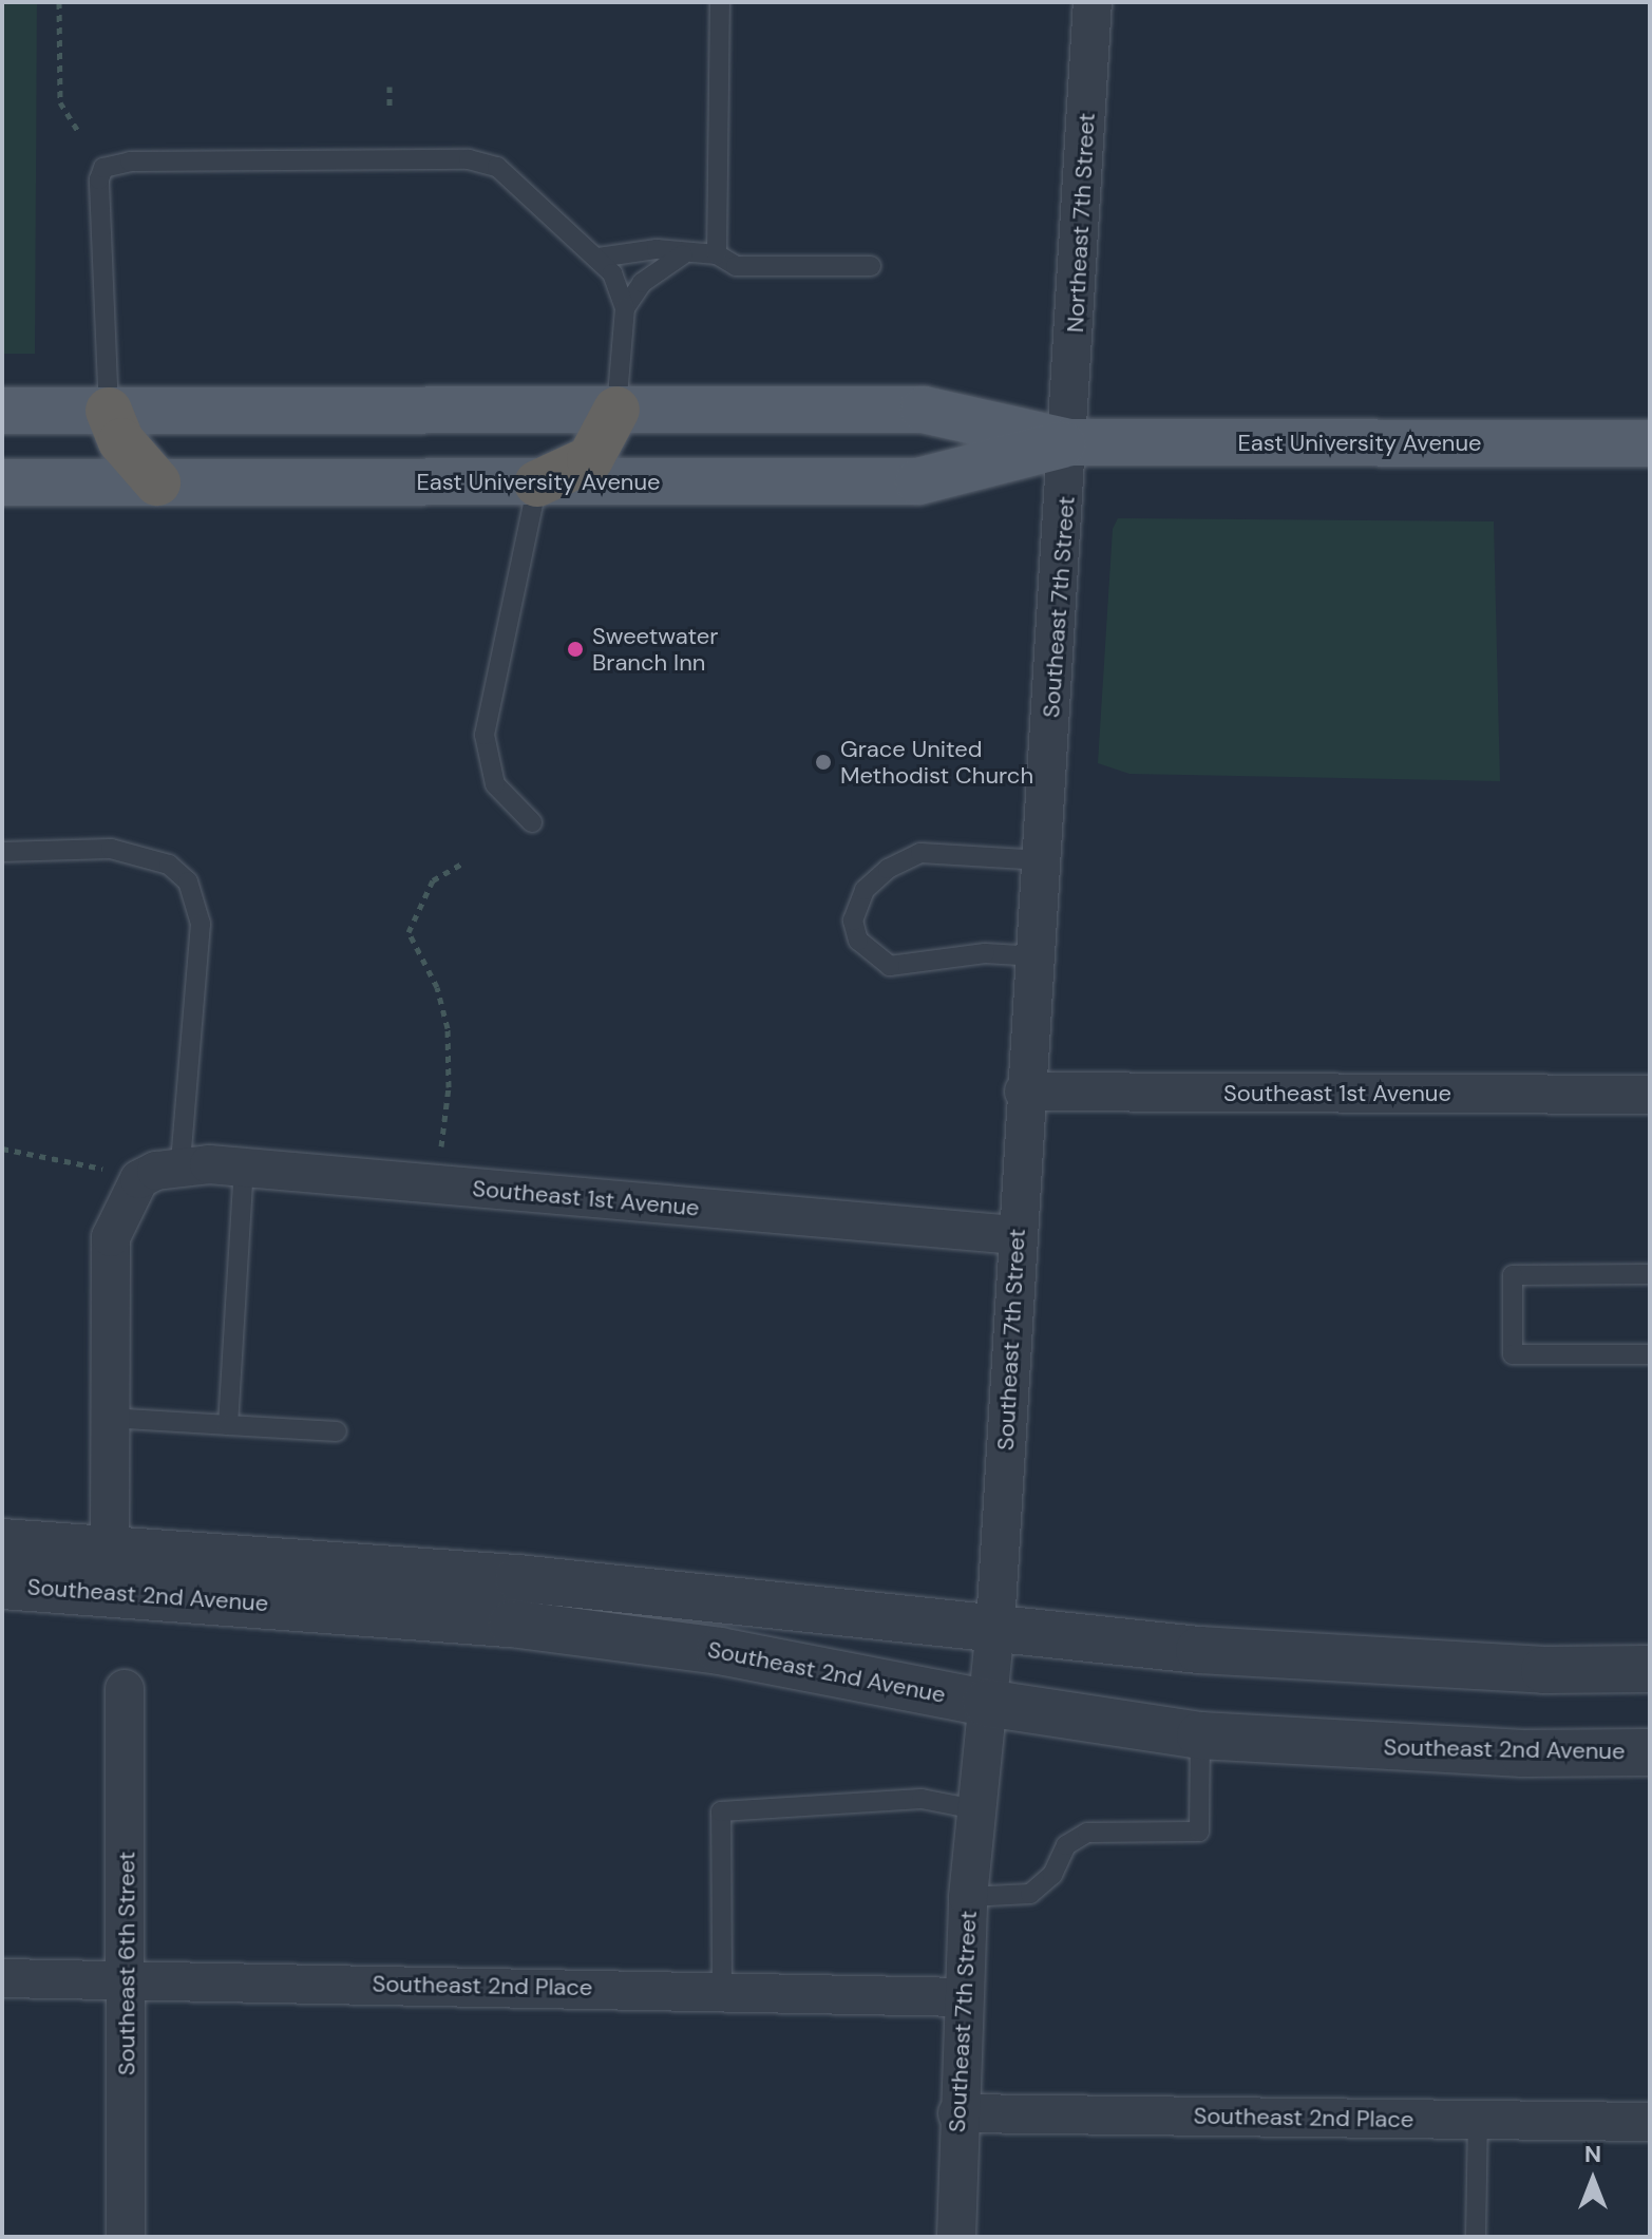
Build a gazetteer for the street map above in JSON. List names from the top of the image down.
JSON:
{
  "streets": {
    "main road": ["East University Avenue"],
    "street": [
      "Northeast 7th Street",
      "Southeast 7th Street",
      "Southeast 1st Avenue",
      "Southeast 2nd Avenue",
      "Southeast 6th Street",
      "Southeast 2nd Place"
    ]
  },
  "crossings": [
    ["Northeast 7th Street", "East University Avenue"],
    ["Northeast 7th Street", "Southeast 7th Street"],
    ["East University Avenue", "Southeast 7th Street"],
    ["Southeast 7th Street", "Southeast 1st Avenue"],
    ["Southeast 7th Street", "Southeast 2nd Avenue"],
    ["Southeast 7th Street", "Southeast 2nd Place"],
    ["Southeast 6th Street", "Southeast 2nd Place"]
  ],
  "places": ["Sweetwater Branch Inn", "Grace United Methodist Church"],
  "north": "top"
}
